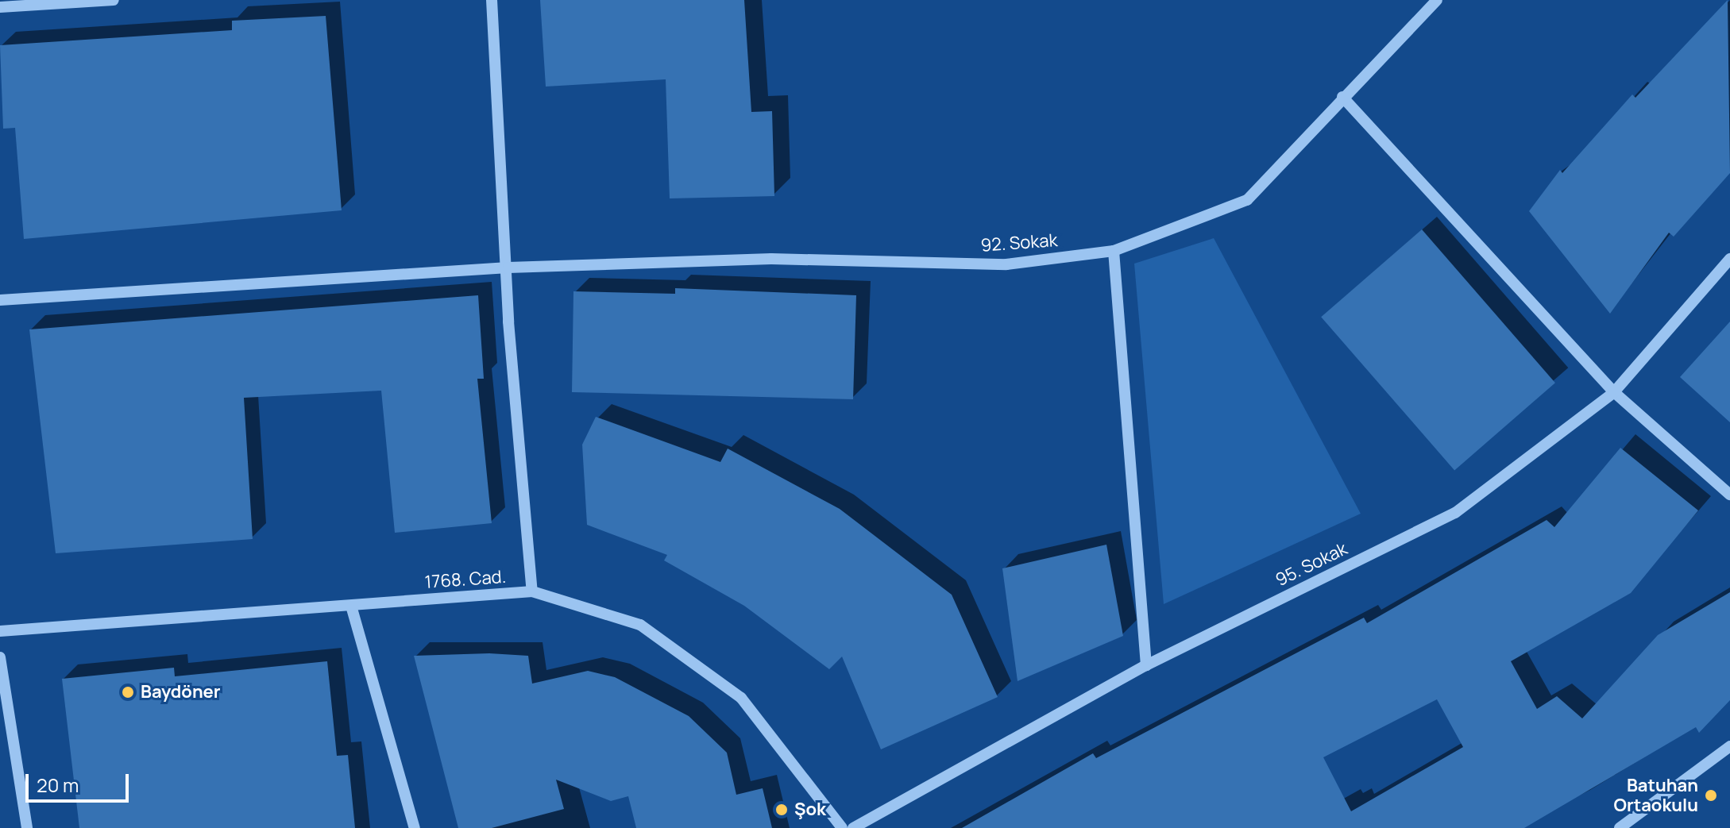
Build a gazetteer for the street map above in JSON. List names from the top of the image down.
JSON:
{
  "streets": {
    "street": ["92. Sokak", "95. Sokak", "1768. Cad."]
  },
  "places": ["Baydöner", "Batuhan Ortaokulu", "Şok"],
  "scale_bar": "20 m"
}
